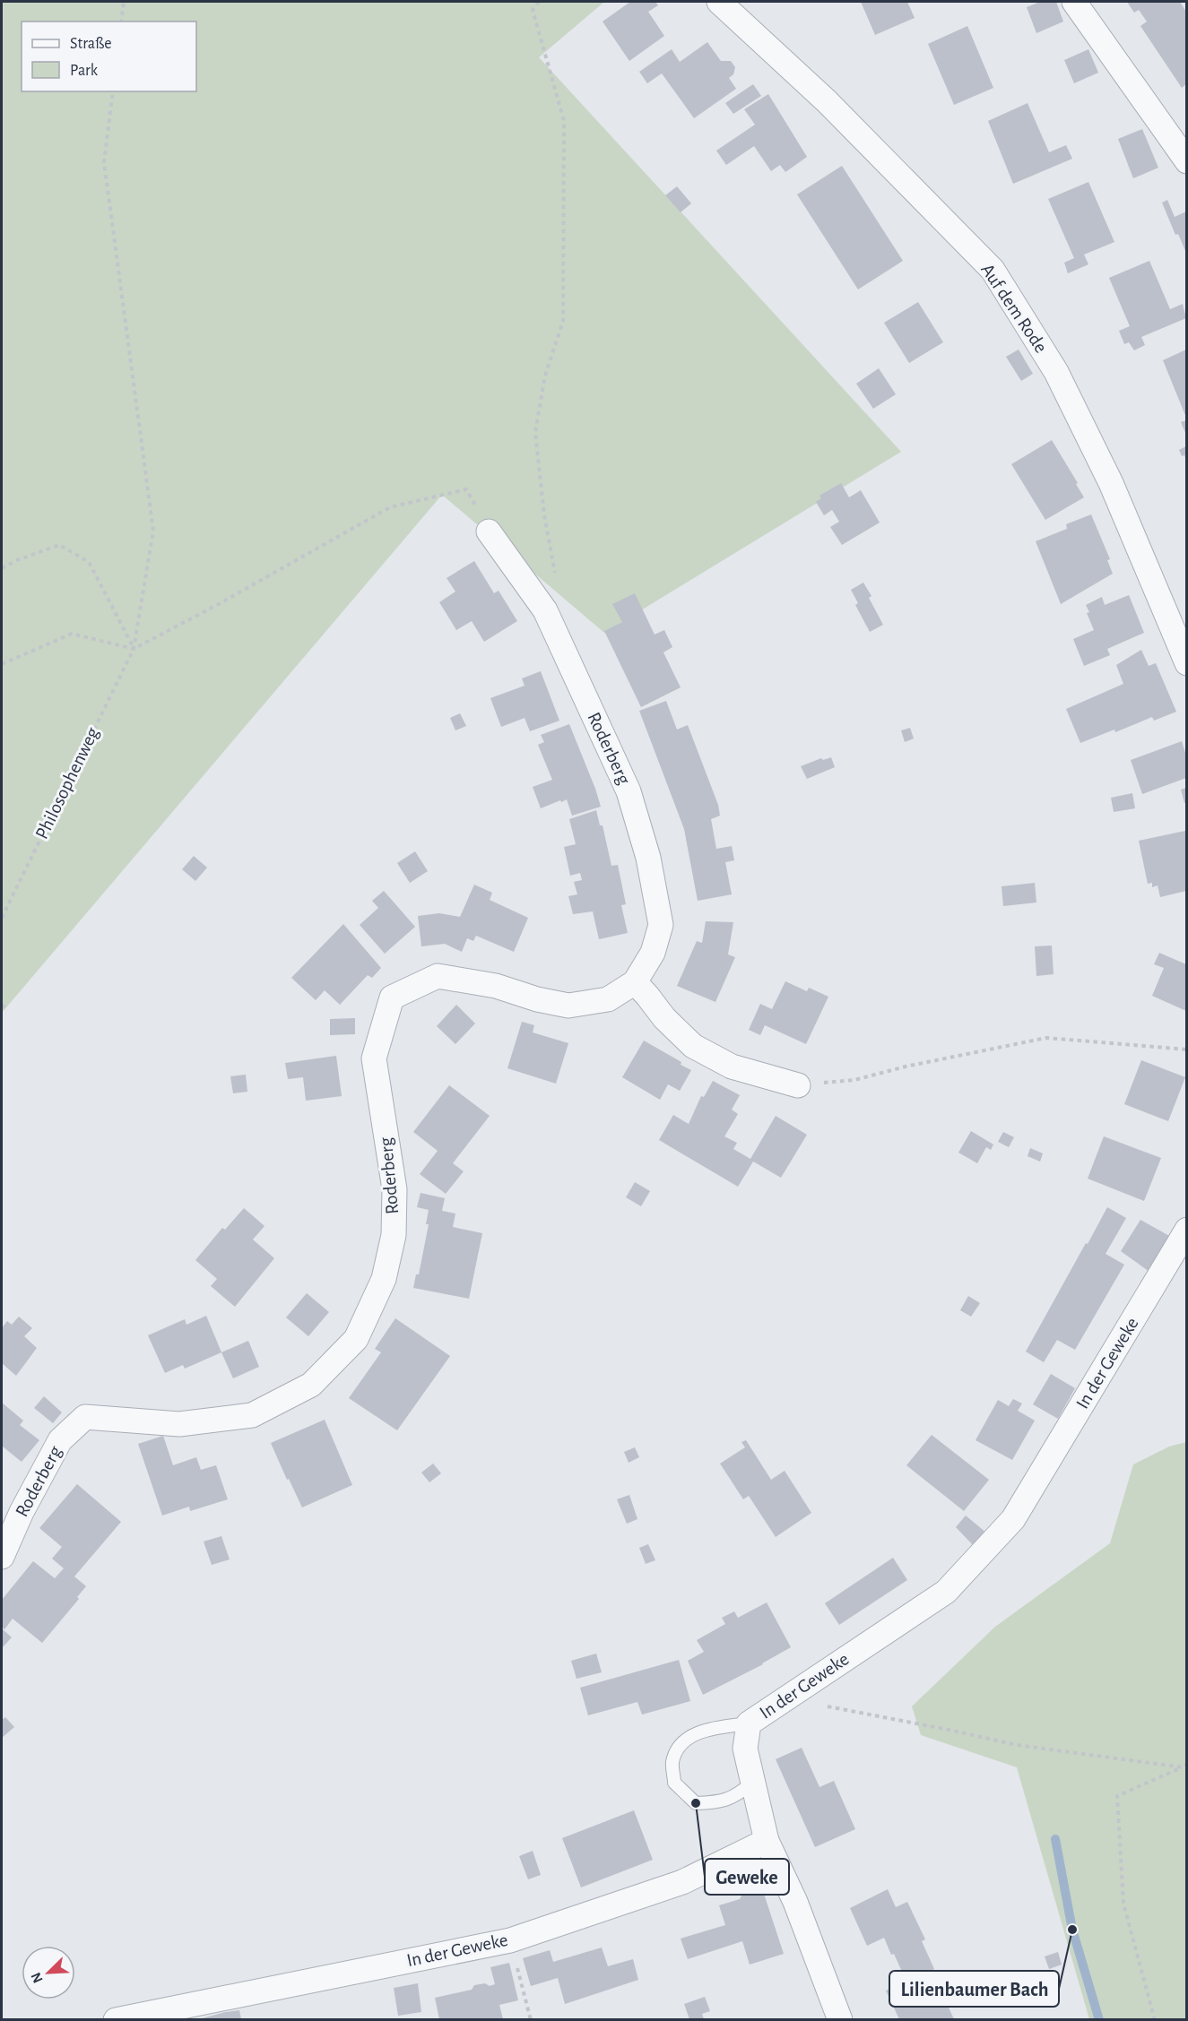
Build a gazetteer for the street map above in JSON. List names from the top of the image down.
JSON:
{
  "streets": {
    "street": ["Auf dem Rode", "Roderberg", "In der Geweke"],
    "path": ["Philosophenweg"]
  },
  "places": ["Geweke", "Lilienbaumer Bach"],
  "legend": ["Straße", "Park"],
  "north": "bottom left"
}
